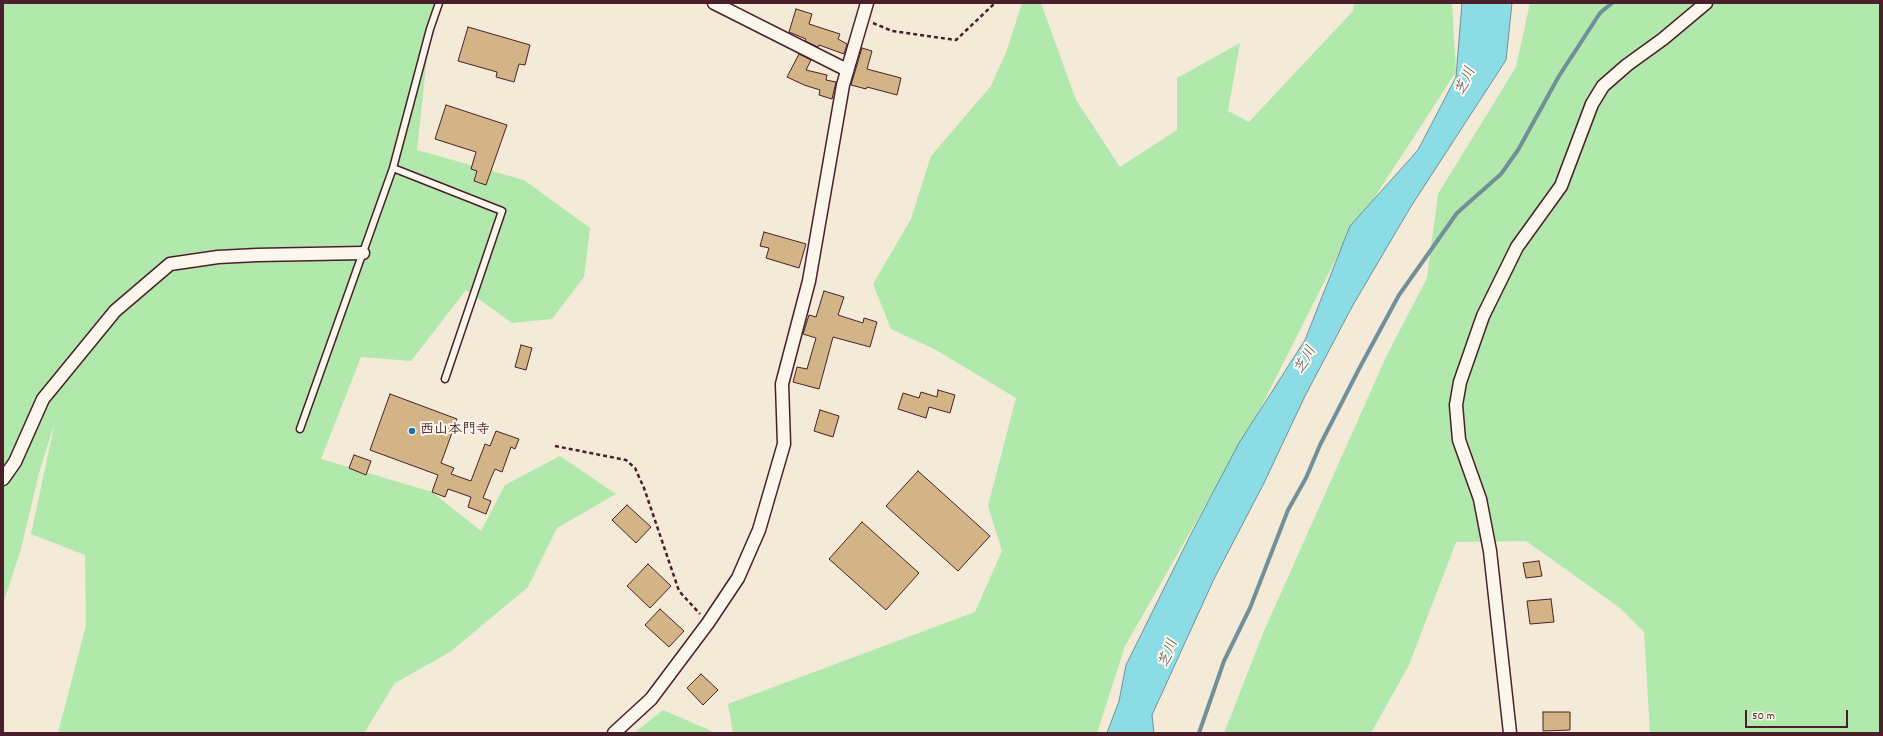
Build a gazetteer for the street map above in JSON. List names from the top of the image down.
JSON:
{
  "water": ["芝川"],
  "places": ["西山本門寺"],
  "scale_bar": "50 m"
}
